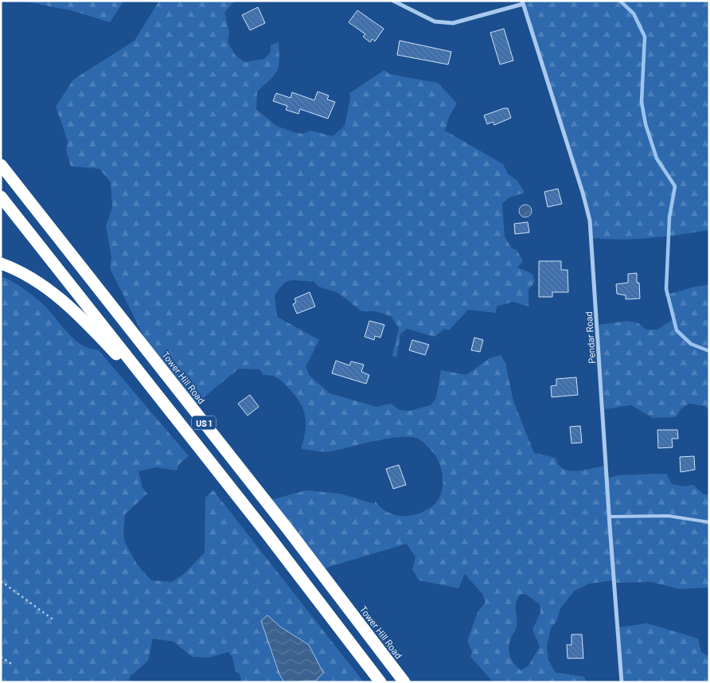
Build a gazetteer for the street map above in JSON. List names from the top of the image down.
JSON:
{
  "streets": {
    "highway": ["Tower Hill Road", "US 1"],
    "street": ["Pendar Road"]
  }
}
